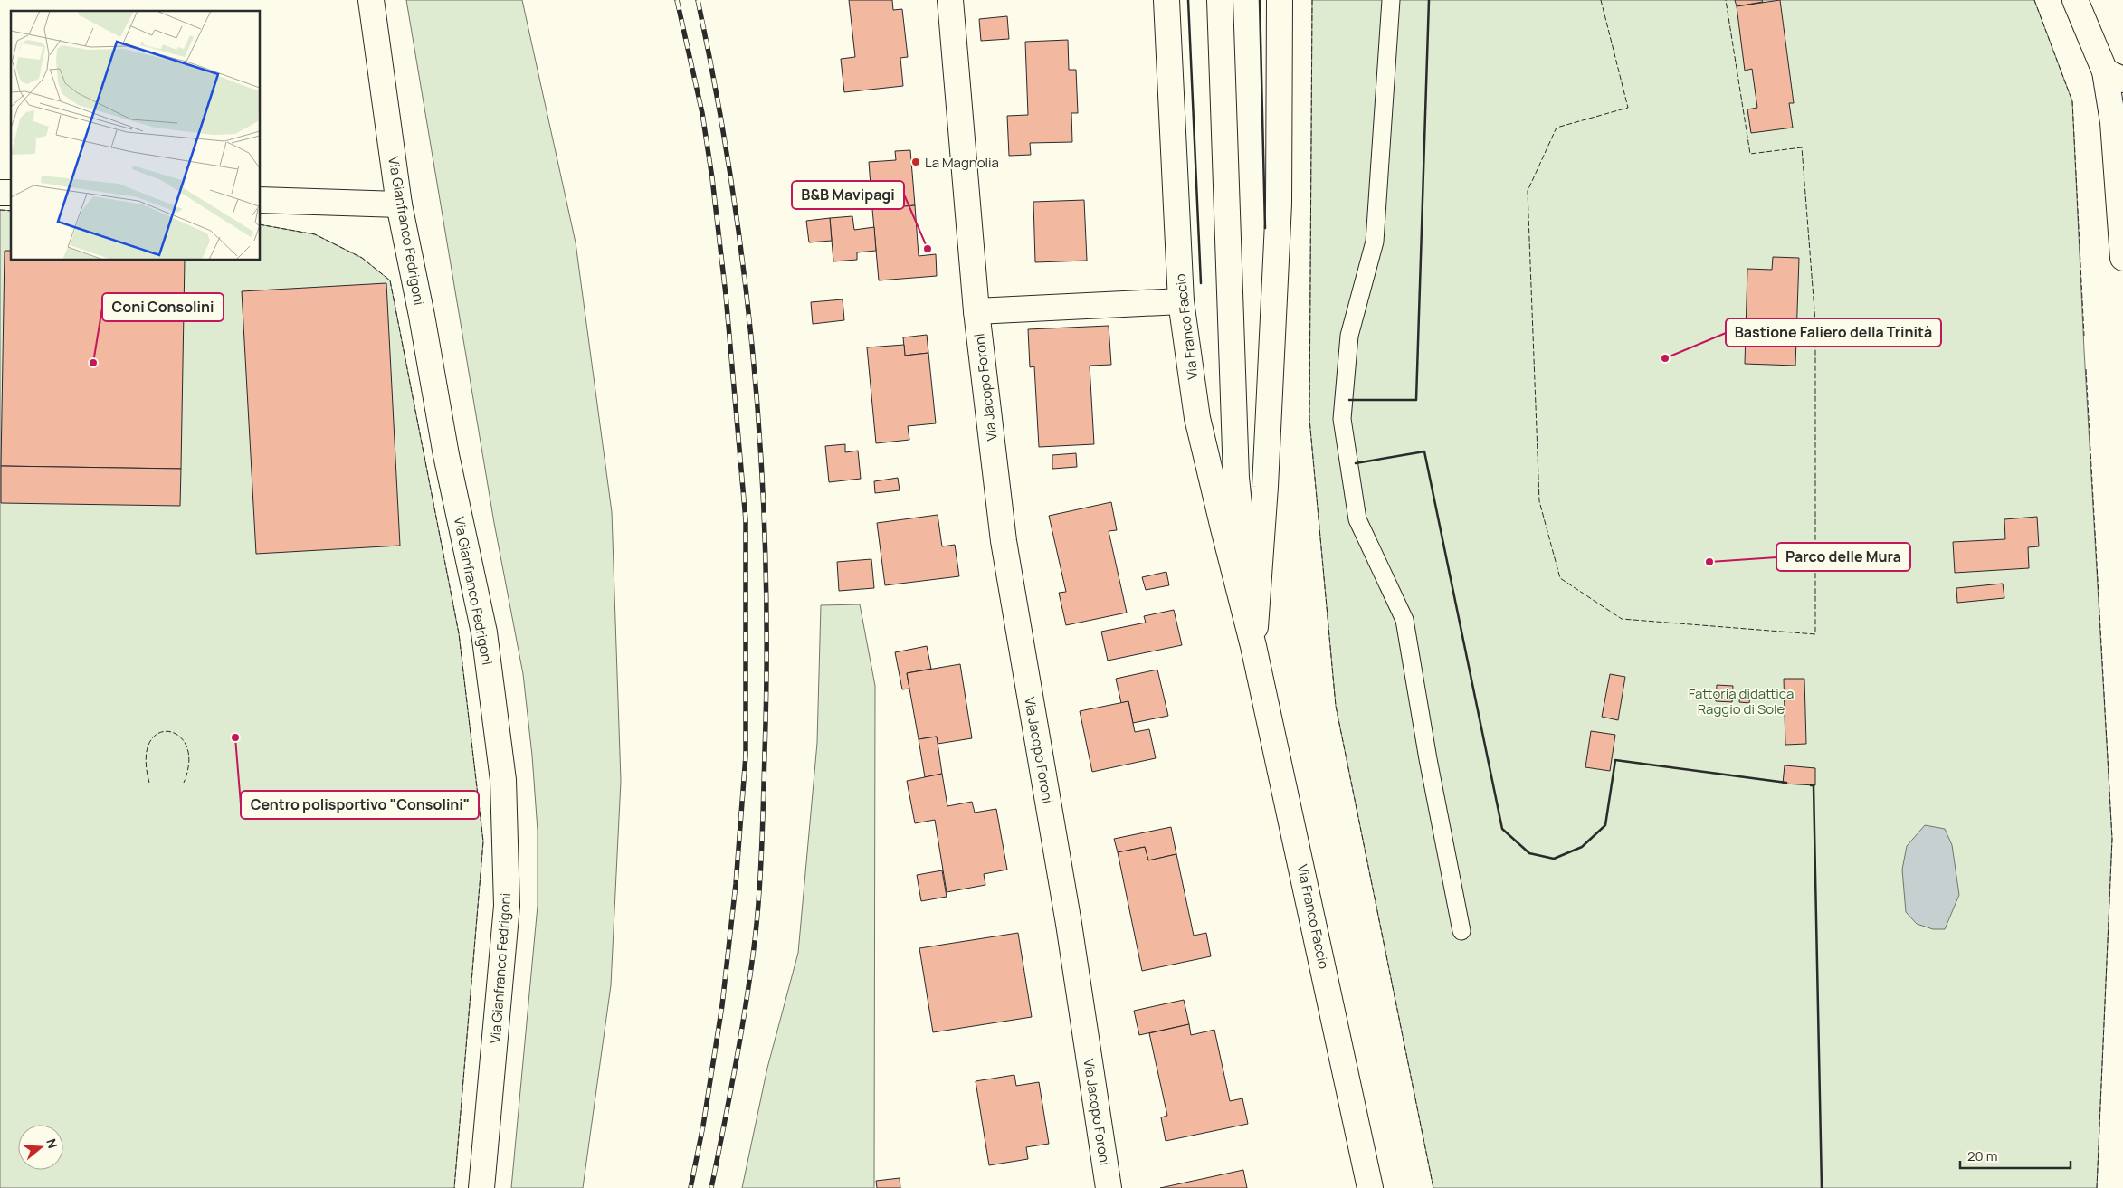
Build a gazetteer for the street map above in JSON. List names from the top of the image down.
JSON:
{
  "streets": {
    "street": ["Via Gianfranco Fedrigoni", "Via Franco Faccio", "Via Jacopo Foroni"]
  },
  "parks": ["Fattoria didattica Raggio di Sole"],
  "places": [
    "La Magnolia",
    "B&B Mavipagi",
    "Bastione Faliero della Trinità",
    "Coni Consolini",
    "Parco delle Mura",
    "Centro polisportivo \"Consolini\""
  ],
  "scale_bar": "20 m",
  "north": "right"
}
